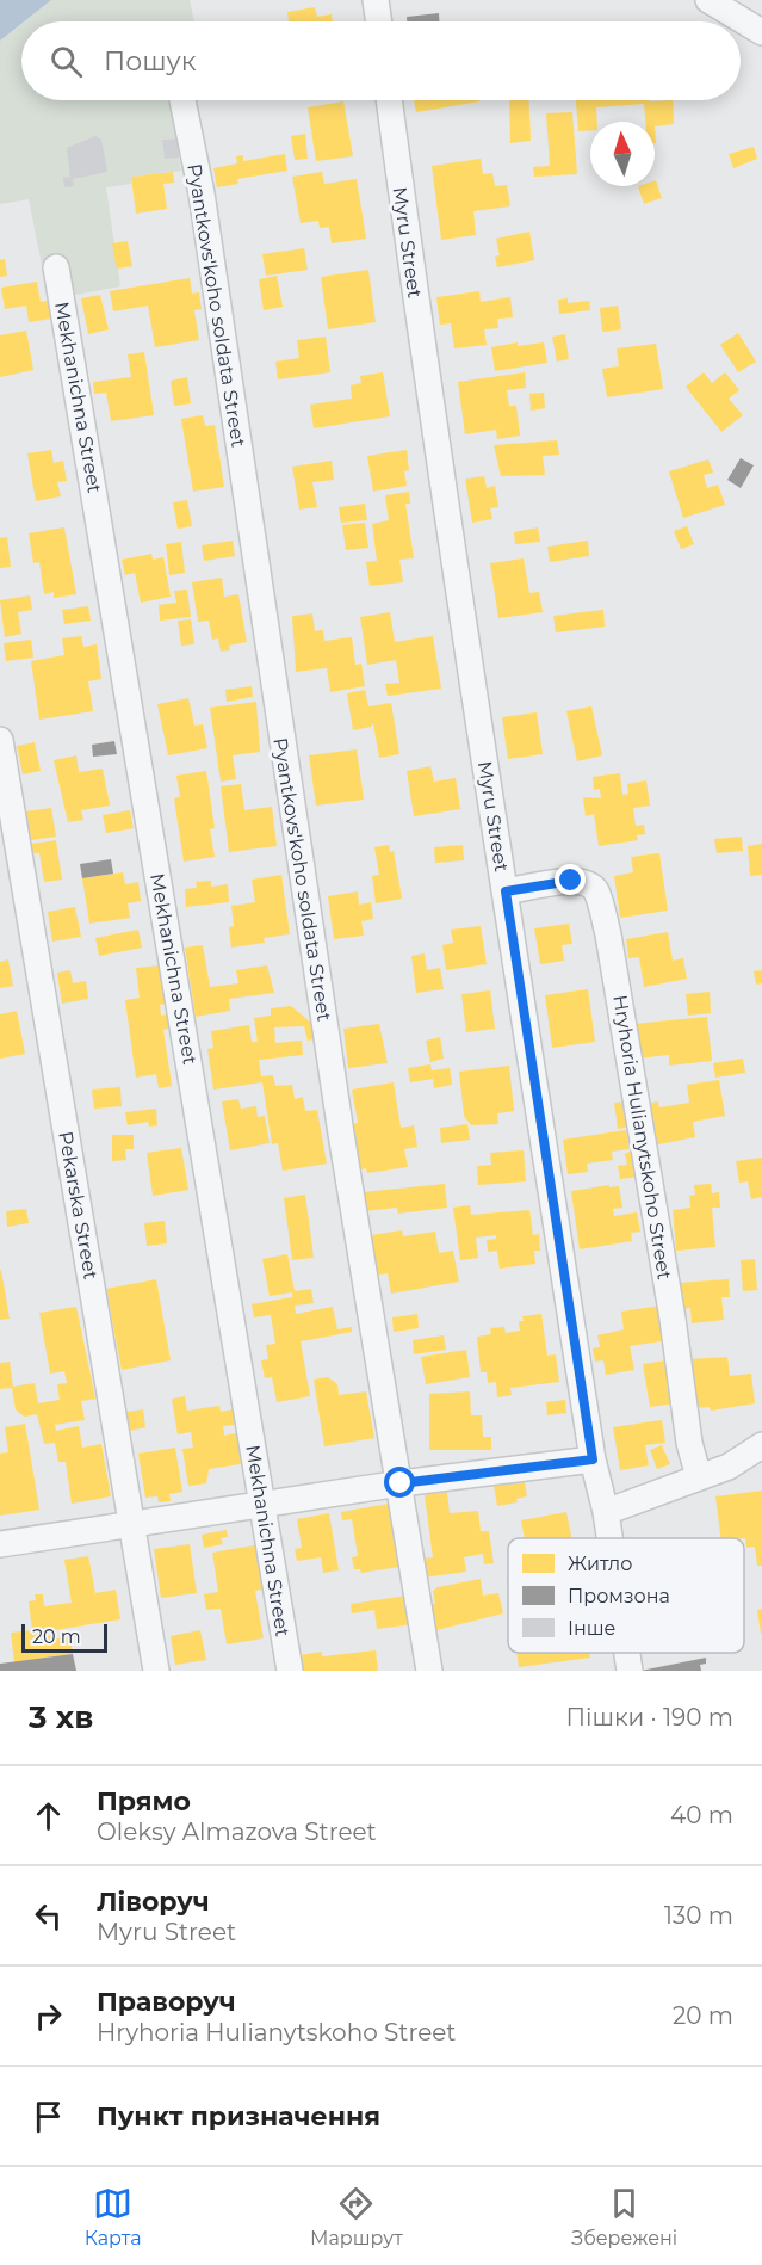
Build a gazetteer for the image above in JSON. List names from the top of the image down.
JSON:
{
  "streets": {
    "street": [
      "Myru Street",
      "Pyantkovsʹkoho soldata Street",
      "Mekhanichna Street",
      "Hryhoria Hulianytskoho Street",
      "Pekarska Street"
    ]
  },
  "crossings": [
    ["Myru Street", "Hryhoria Hulianytskoho Street"]
  ],
  "legend": ["Житло", "Промзона", "Інше"],
  "scale_bar": "20 m",
  "north": "top",
  "page": {
    "search": "Пошук",
    "scale": "20 m",
    "heading": ["3 хв", "Пішки · 190 m"],
    "list": [
      ["Прямо", "Oleksy Almazova Street", "40 m"],
      ["Ліворуч", "Myru Street", "130 m"],
      ["Праворуч", "Hryhoria Hulianytskoho Street", "20 m"],
      "Пункт призначення"
    ],
    "nav": ["Карта", "Маршрут", "Збережені"]
  }
}
